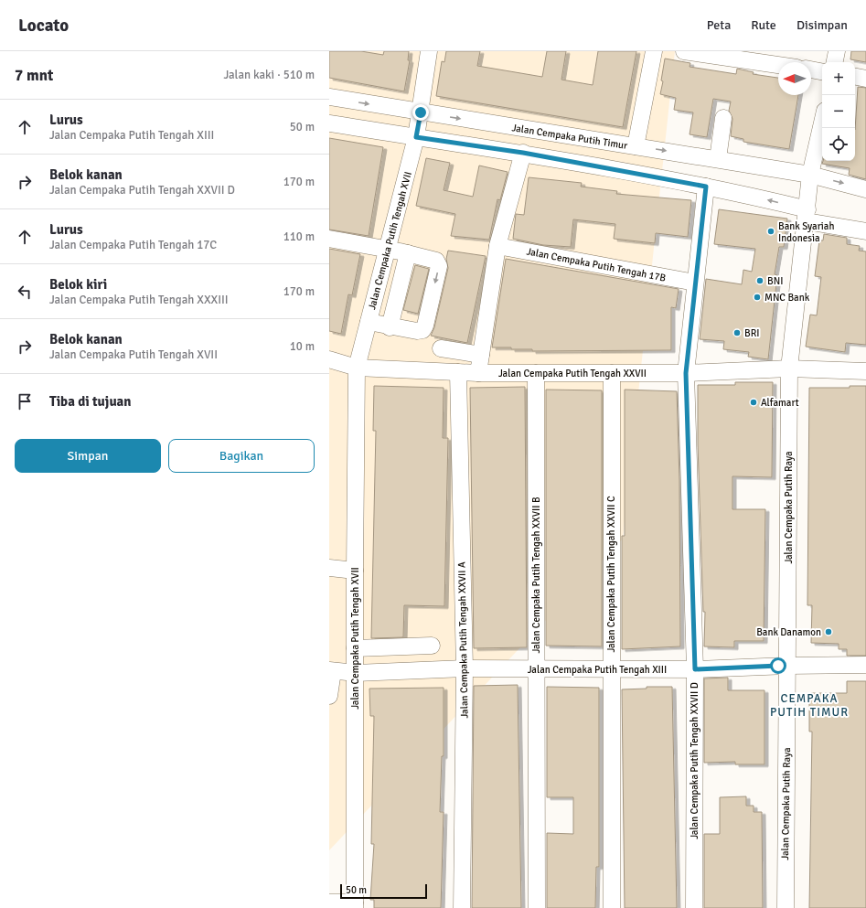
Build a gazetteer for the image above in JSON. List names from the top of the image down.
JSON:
{
  "streets": {
    "street": [
      "Jalan Cempaka Putih Timur",
      "Jalan Cempaka Putih Tengah XVII",
      "Jalan Cempaka Putih Tengah 17B",
      "Jalan Cempaka Putih Tengah XXVII",
      "Jalan Cempaka Putih Raya",
      "Jalan Cempaka Putih Tengah XXVII C",
      "Jalan Cempaka Putih Tengah XXVII B",
      "Jalan Cempaka Putih Tengah XXVII A",
      "Jalan Cempaka Putih Tengah XIII",
      "Jalan Cempaka Putih Tengah XXVII D"
    ]
  },
  "crossings": [
    ["Jalan Cempaka Putih Timur", "Jalan Cempaka Putih Tengah XVII"],
    ["Jalan Cempaka Putih Timur", "Jalan Cempaka Putih Raya"],
    ["Jalan Cempaka Putih Tengah XVII", "Jalan Cempaka Putih Tengah XXVII"],
    ["Jalan Cempaka Putih Tengah XVII", "Jalan Cempaka Putih Tengah XIII"],
    ["Jalan Cempaka Putih Tengah 17B", "Jalan Cempaka Putih Tengah XXVII D"],
    ["Jalan Cempaka Putih Tengah XXVII", "Jalan Cempaka Putih Raya"],
    ["Jalan Cempaka Putih Tengah XXVII", "Jalan Cempaka Putih Tengah XXVII C"],
    ["Jalan Cempaka Putih Tengah XXVII", "Jalan Cempaka Putih Tengah XXVII B"],
    ["Jalan Cempaka Putih Tengah XXVII", "Jalan Cempaka Putih Tengah XXVII A"],
    ["Jalan Cempaka Putih Tengah XXVII", "Jalan Cempaka Putih Tengah XXVII D"],
    ["Jalan Cempaka Putih Raya", "Jalan Cempaka Putih Tengah XIII"],
    ["Jalan Cempaka Putih Tengah XXVII C", "Jalan Cempaka Putih Tengah XIII"],
    ["Jalan Cempaka Putih Tengah XXVII B", "Jalan Cempaka Putih Tengah XIII"],
    ["Jalan Cempaka Putih Tengah XXVII A", "Jalan Cempaka Putih Tengah XIII"],
    ["Jalan Cempaka Putih Tengah XIII", "Jalan Cempaka Putih Tengah XXVII D"]
  ],
  "districts": ["CEMPAKA PUTIH TIMUR"],
  "places": [
    "Bank Syariah Indonesia",
    "BNI",
    "MNC Bank",
    "BRI",
    "Alfamart",
    "Bank Danamon"
  ],
  "scale_bar": "50 m",
  "north": "left",
  "page": {
    "header": "Locato",
    "nav": ["Peta", "Rute", "Disimpan"],
    "heading": ["7 mnt", "Jalan kaki · 510 m"],
    "map_buttons": ["+", "−"],
    "list": [
      ["Lurus", "Jalan Cempaka Putih Tengah XIII", "50 m"],
      ["Belok kanan", "Jalan Cempaka Putih Tengah XXVII D", "170 m"],
      ["Lurus", "Jalan Cempaka Putih Tengah 17C", "110 m"],
      ["Belok kiri", "Jalan Cempaka Putih Tengah XXXIII", "170 m"],
      ["Belok kanan", "Jalan Cempaka Putih Tengah XVII", "10 m"],
      "Tiba di tujuan"
    ],
    "buttons": ["Simpan", "Bagikan"],
    "scale": "50 m"
  }
}
